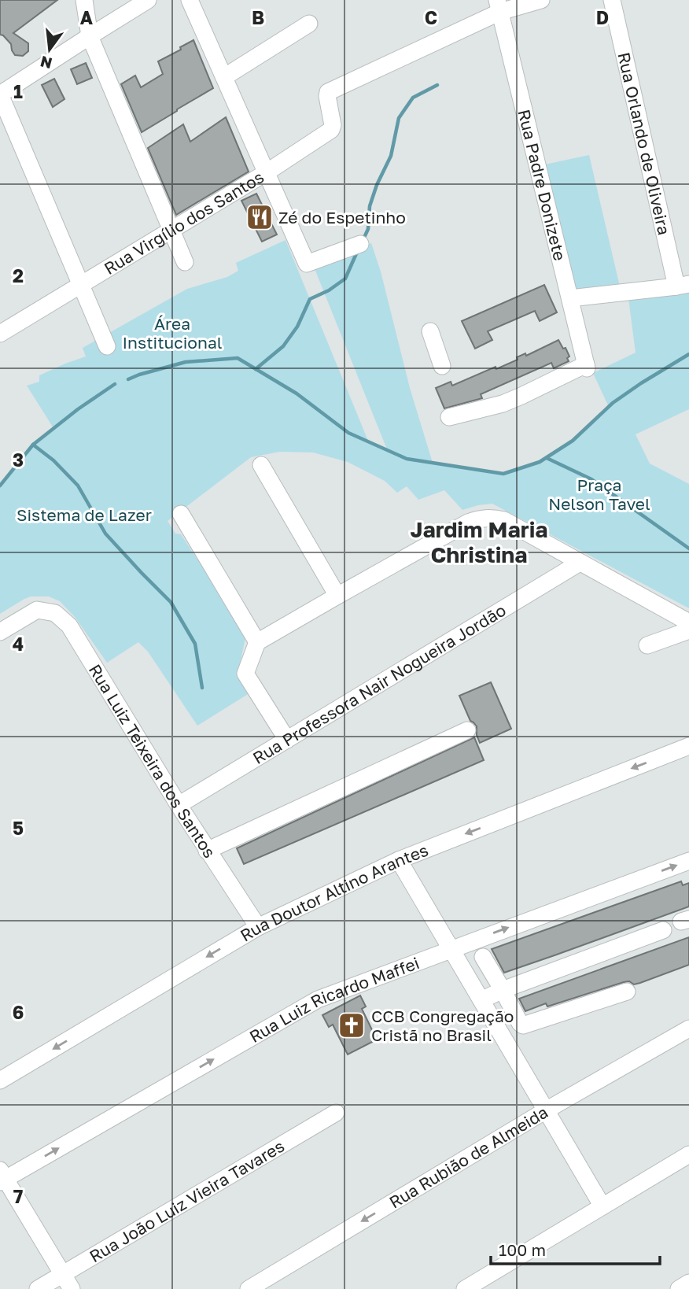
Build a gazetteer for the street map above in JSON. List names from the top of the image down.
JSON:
{
  "streets": {
    "street": [
      "Rua Orlando de Oliveira",
      "Rua Padre Donizete",
      "Rua Virgílio dos Santos",
      "Rua Professora Nair Nogueira Jordão",
      "Rua Luiz Teixeira dos Santos",
      "Rua Doutor Altino Arantes",
      "Rua Luiz Ricardo Maffei",
      "Rua Rubião de Almeida",
      "Rua João Luiz Vieira Tavares"
    ]
  },
  "crossings": [
    ["Rua Padre Donizete", "Rua Virgílio dos Santos"],
    ["Rua Professora Nair Nogueira Jordão", "Rua Luiz Teixeira dos Santos"],
    ["Rua Luiz Teixeira dos Santos", "Rua Doutor Altino Arantes"]
  ],
  "one_way": ["Rua Doutor Altino Arantes", "Rua Luiz Ricardo Maffei"],
  "districts": ["Jardim Maria Christina"],
  "parks": ["Área Institucional", "Praça Nelson Tavel", "Sistema de Lazer"],
  "places": {
    "restaurant": ["Zé do Espetinho"],
    "church": ["CCB Congregação Cristã no Brasil"]
  },
  "scale_bar": "100 m",
  "north": "bottom",
  "grid": {
    "columns": [
      "A",
      "B",
      "C",
      "D"
    ],
    "rows": [
      "1",
      "2",
      "3",
      "4",
      "5",
      "6",
      "7"
    ]
  }
}
